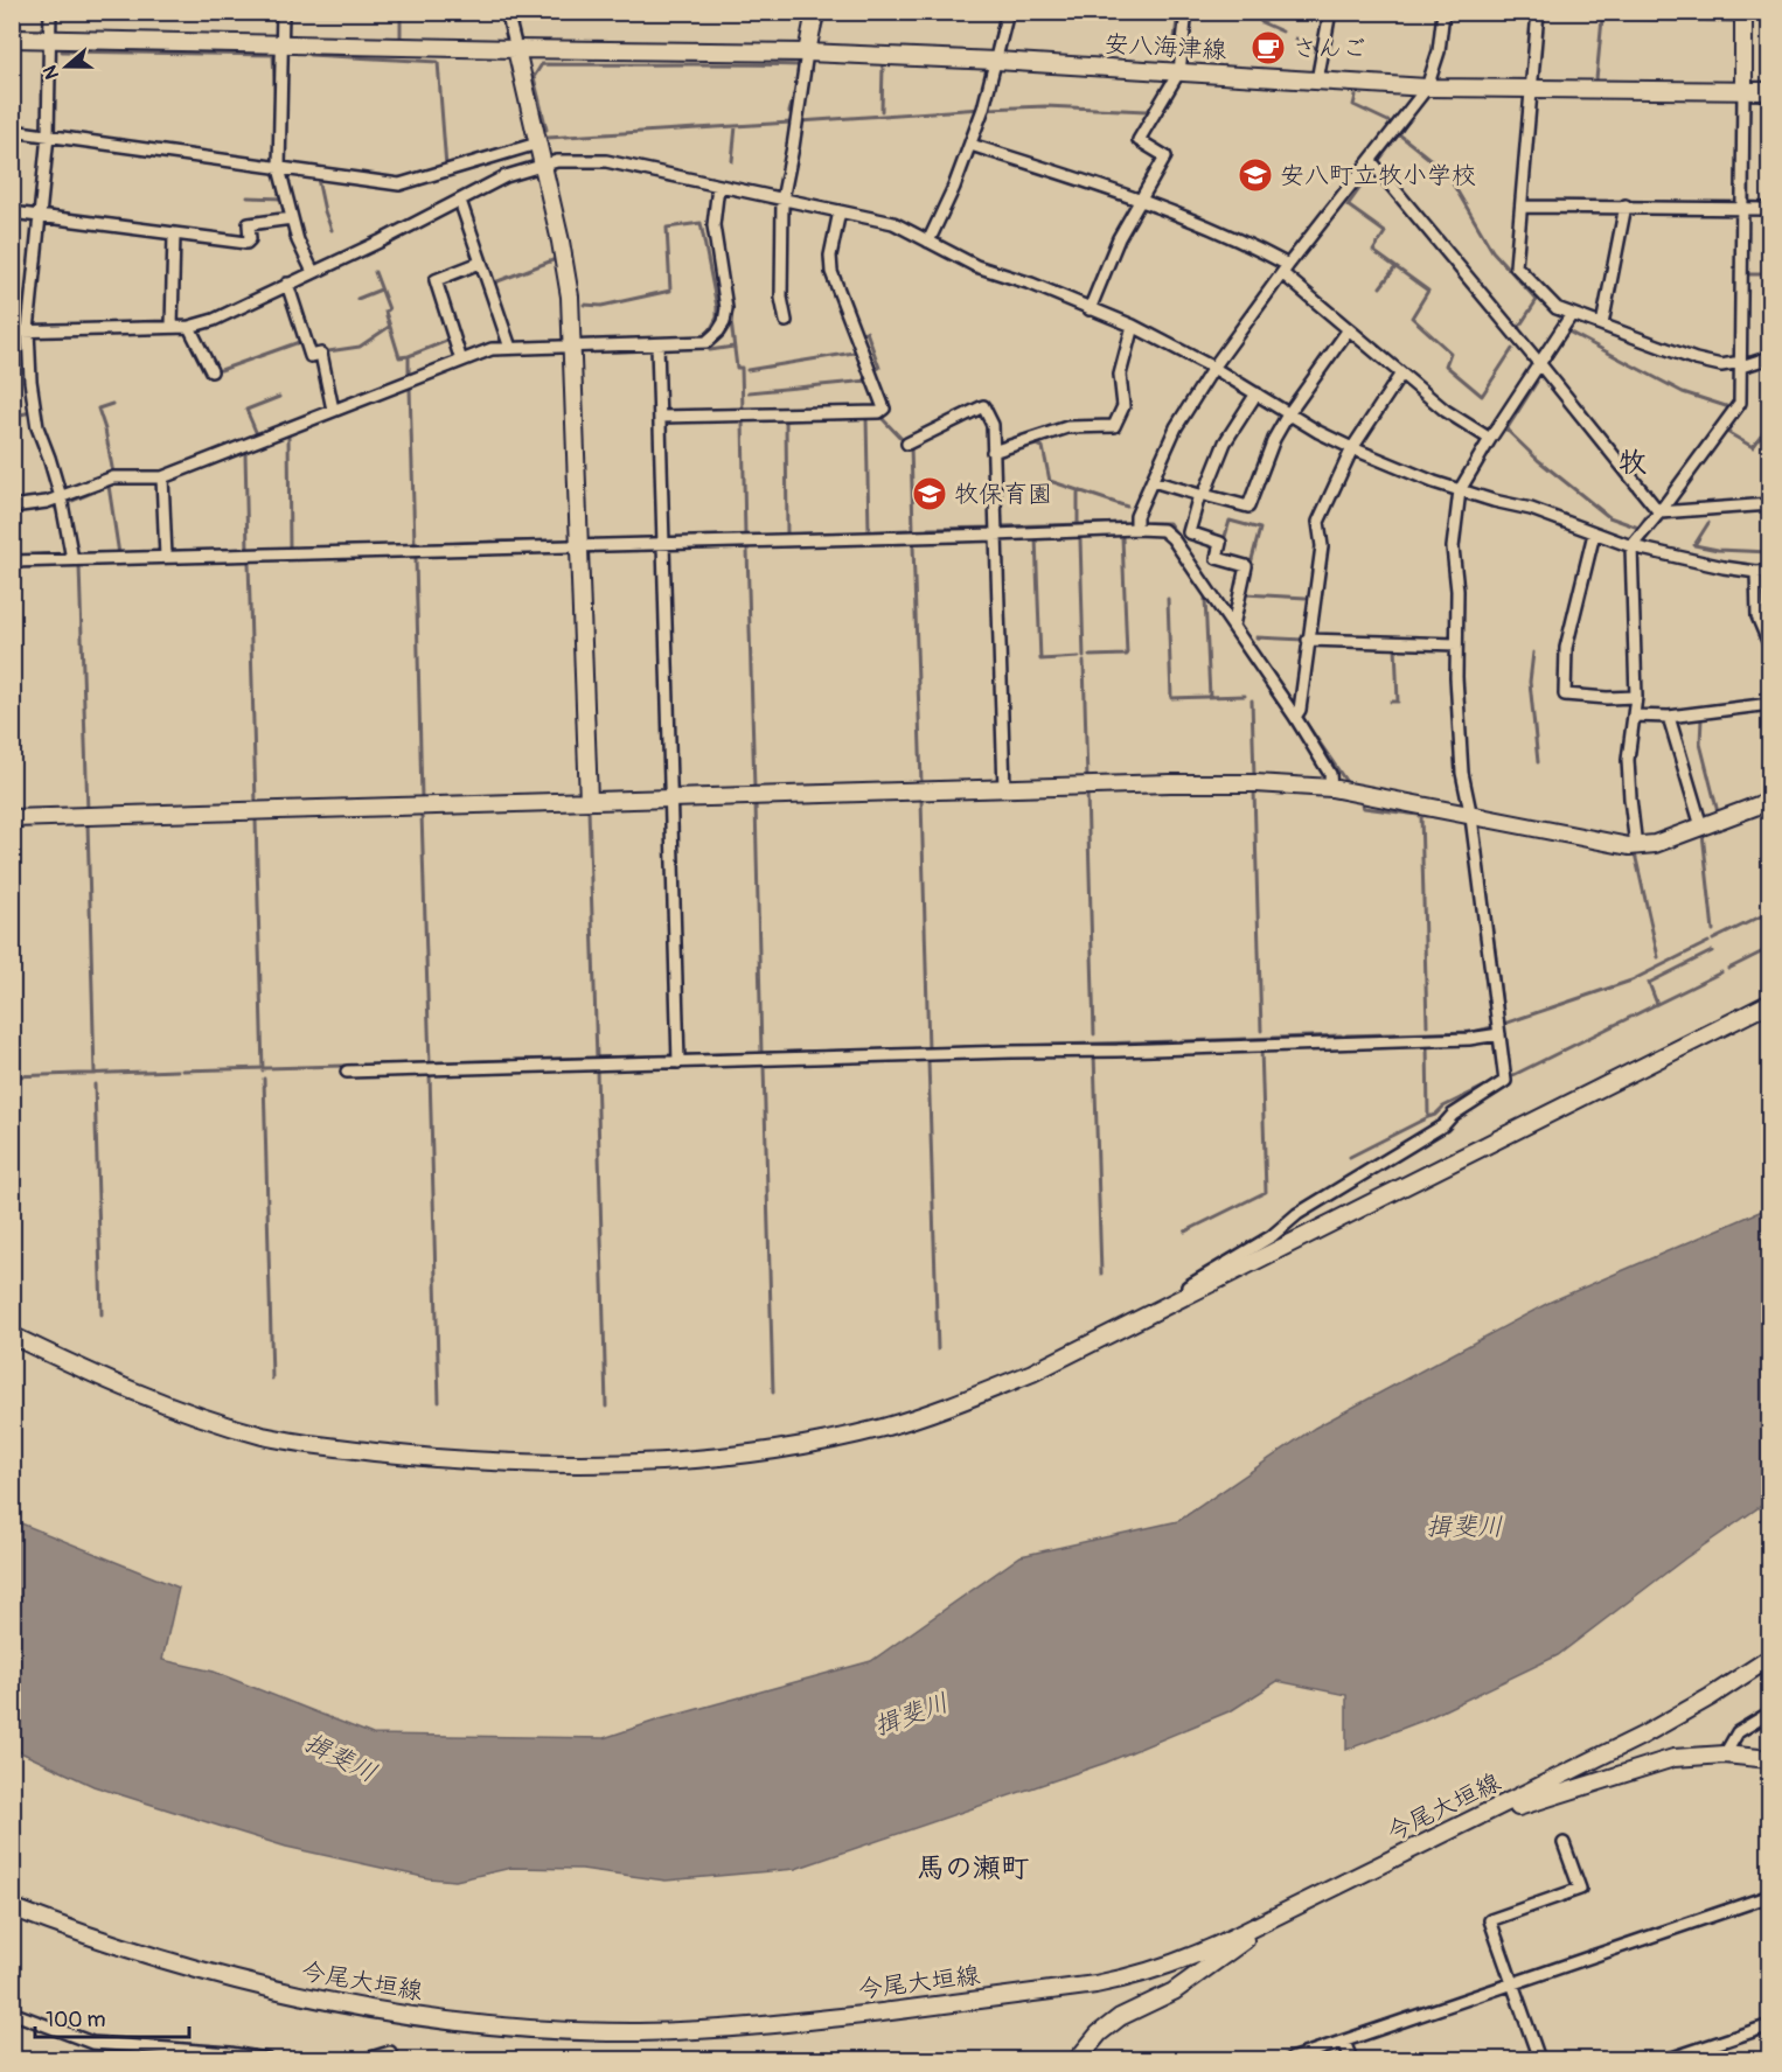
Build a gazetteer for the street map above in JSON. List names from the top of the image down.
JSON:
{
  "streets": {
    "street": ["安八海津線", "今尾大垣線"]
  },
  "districts": ["牧", "馬の瀬町"],
  "water": ["揖斐川"],
  "places": {
    "cafe": ["さんご"],
    "school or university": ["安八町立牧小学校", "牧保育園"]
  },
  "scale_bar": "100 m",
  "north": "left"
}
